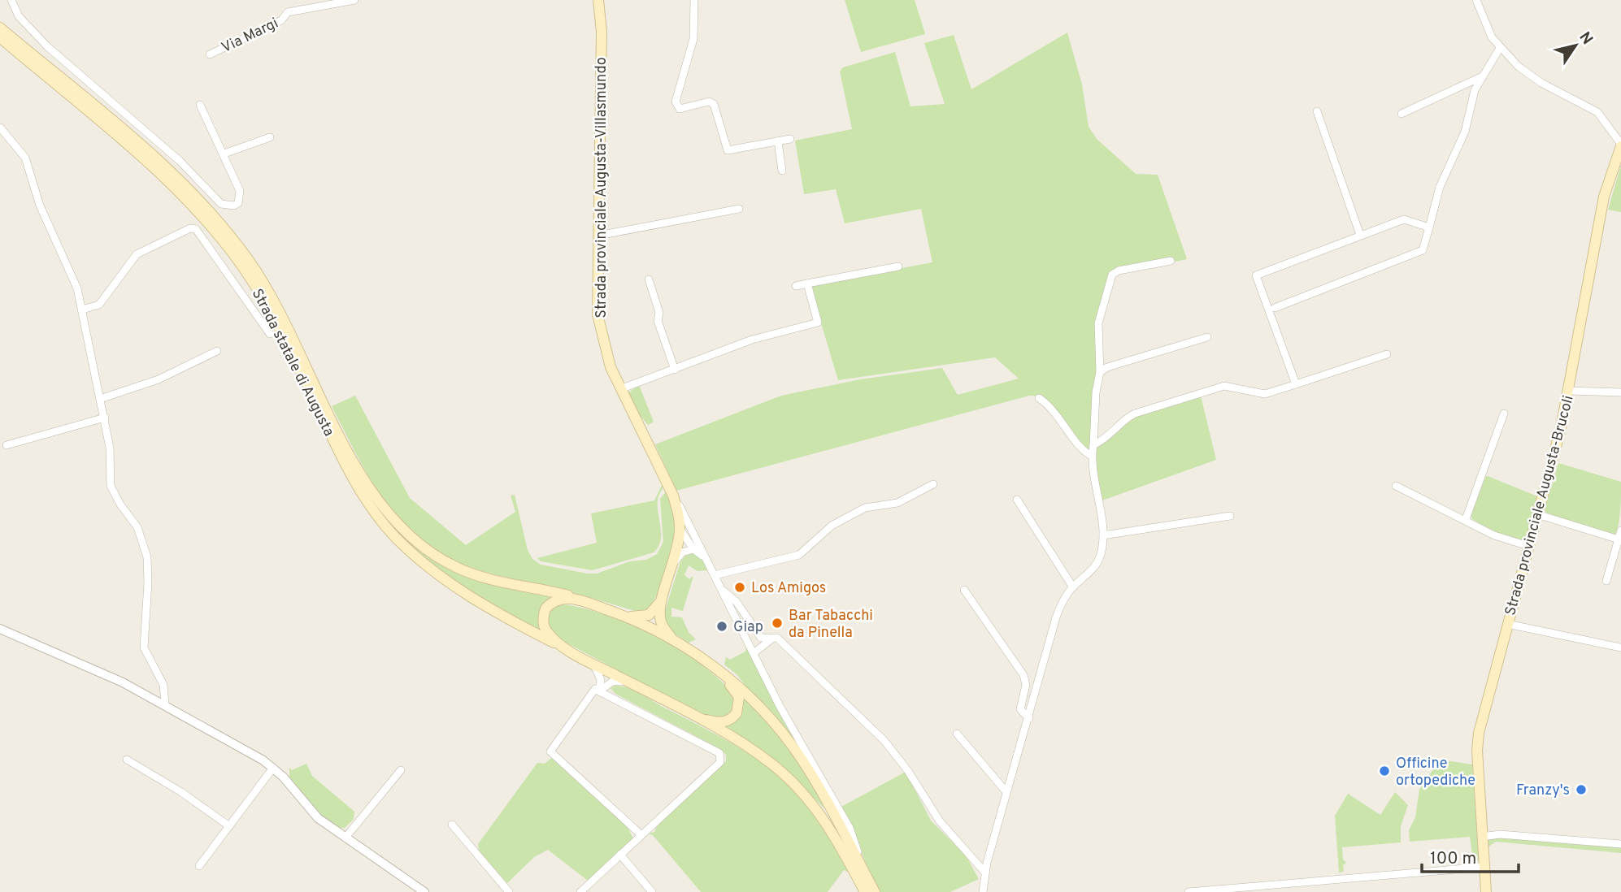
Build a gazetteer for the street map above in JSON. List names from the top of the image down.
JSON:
{
  "streets": {
    "main road": ["Strada provinciale Augusta-Villasmundo", "Strada statale di Augusta", "Strada provinciale Augusta-Brucoli"],
    "street": ["Via Margi"]
  },
  "places": [
    "Los Amigos",
    "Bar Tabacchi da Pinella",
    "Giap",
    "Officine ortopediche",
    "Franzy's"
  ],
  "scale_bar": "100 m",
  "north": "top right"
}
